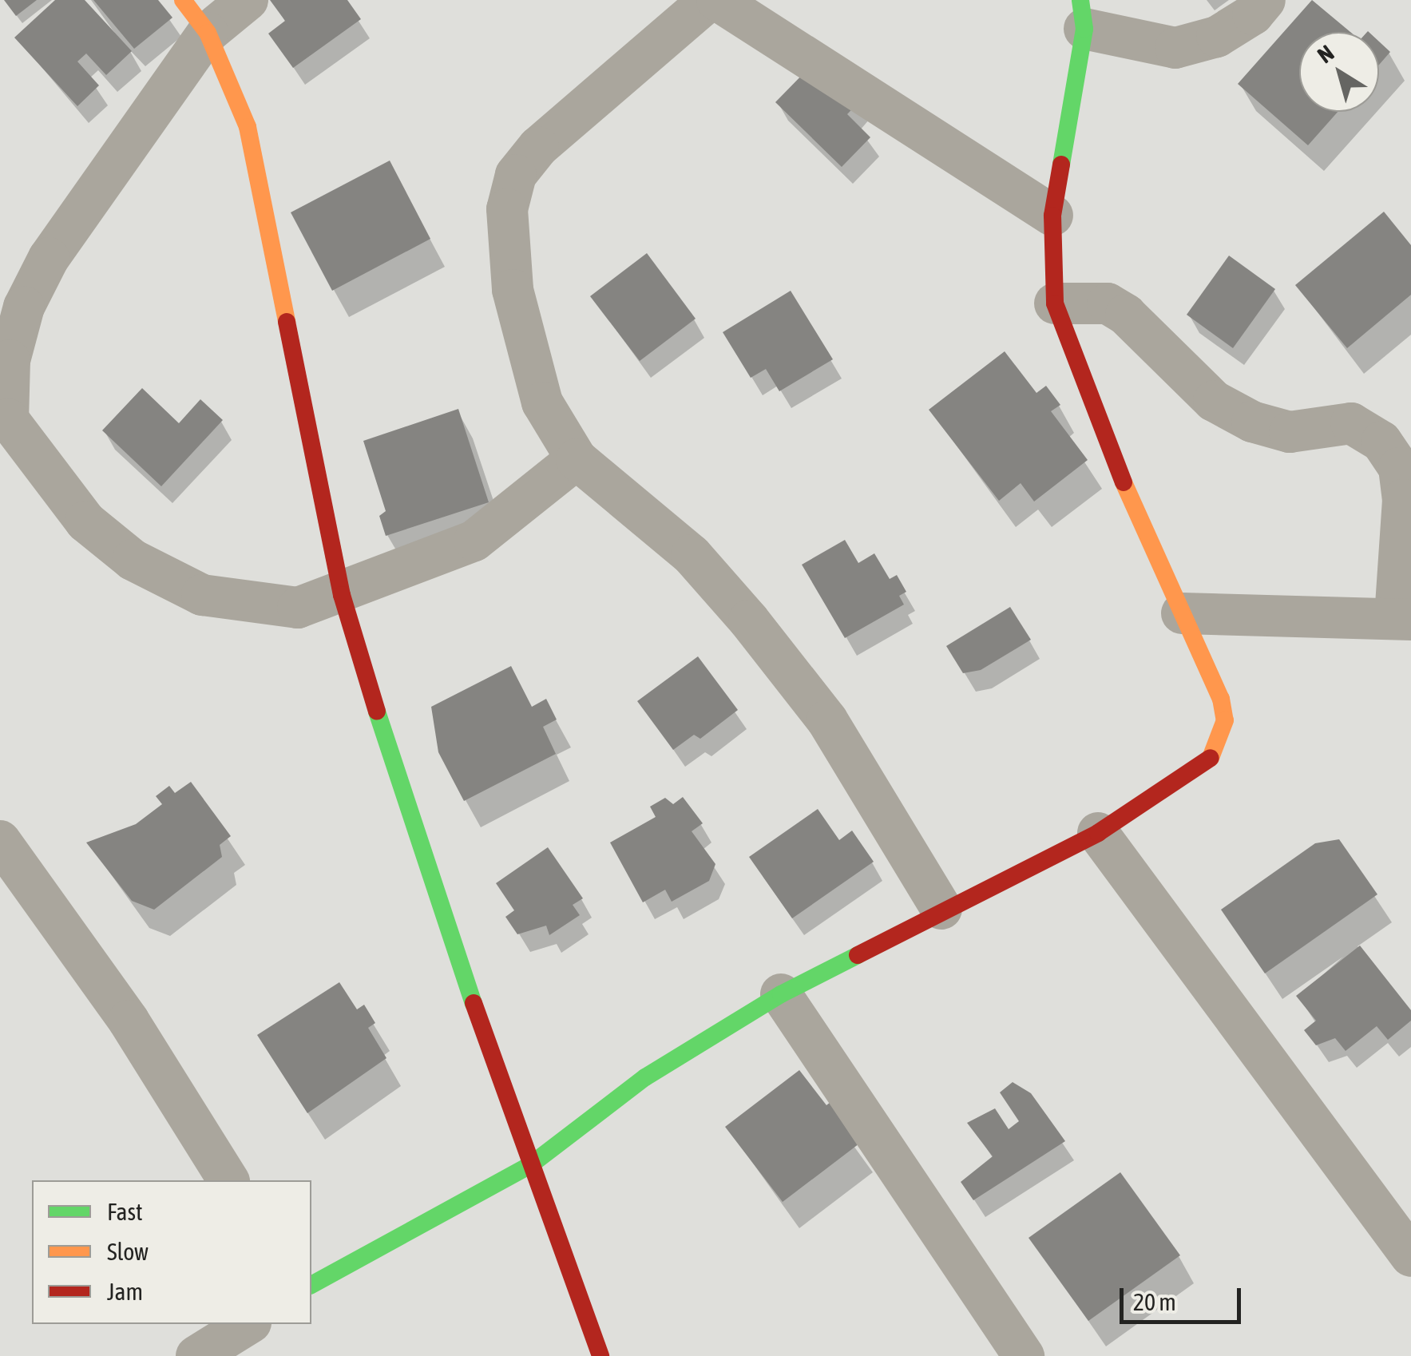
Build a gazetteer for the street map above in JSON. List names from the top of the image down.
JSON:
{
  "legend": ["Fast", "Slow", "Jam"],
  "scale_bar": "20 m",
  "north": "top left"
}
